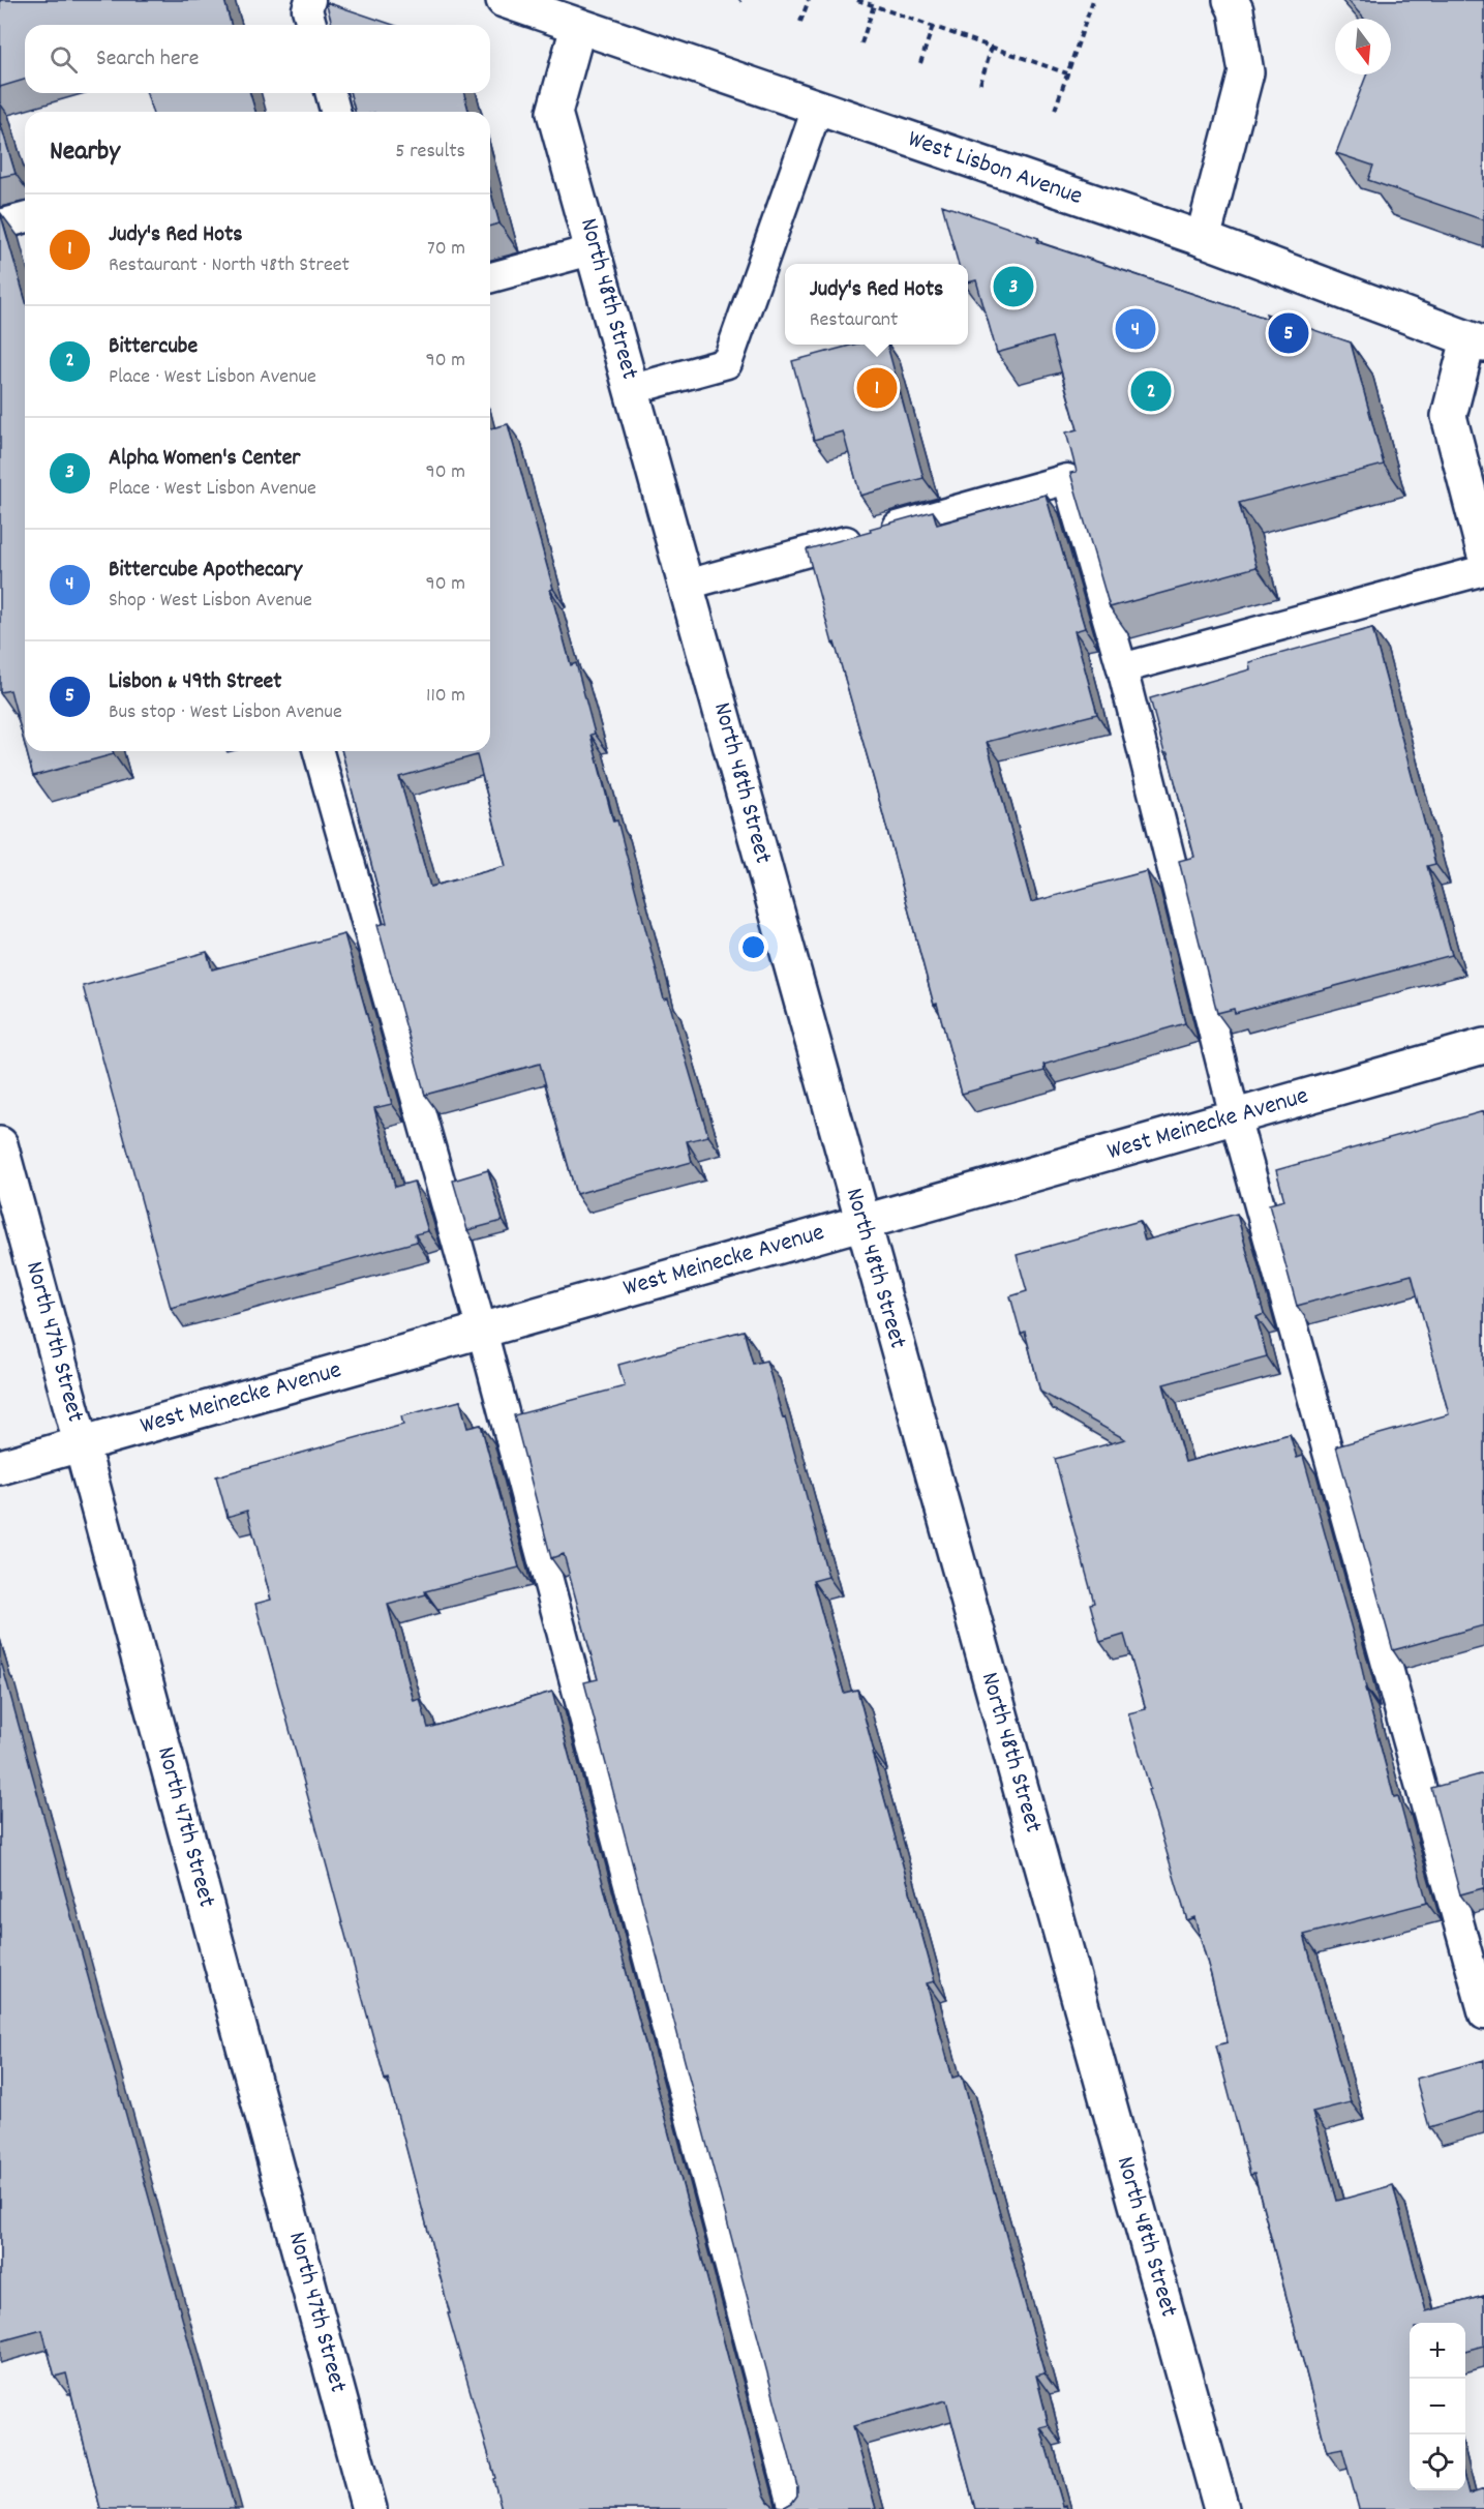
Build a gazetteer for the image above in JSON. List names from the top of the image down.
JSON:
{
  "streets": {
    "street": [
      "West Lisbon Avenue",
      "North 48th Street",
      "West Meinecke Avenue",
      "North 47th Street"
    ]
  },
  "crossings": [
    ["West Lisbon Avenue", "North 48th Street"],
    ["North 48th Street", "West Meinecke Avenue"],
    ["West Meinecke Avenue", "North 47th Street"]
  ],
  "north": "bottom",
  "page": {
    "search": "Search here",
    "heading": ["Nearby", "5 results"],
    "list": [
      {
        "mark": "1",
        "name": "Judy's Red Hots",
        "note": "Restaurant · North 48th Street",
        "value": "70 m"
      },
      {
        "mark": "2",
        "name": "Bittercube",
        "note": "Place · West Lisbon Avenue",
        "value": "90 m"
      },
      {
        "mark": "3",
        "name": "Alpha Women's Center",
        "note": "Place · West Lisbon Avenue",
        "value": "90 m"
      },
      {
        "mark": "4",
        "name": "Bittercube Apothecary",
        "note": "Shop · West Lisbon Avenue",
        "value": "90 m"
      },
      {
        "mark": "5",
        "name": "Lisbon & 49th Street",
        "note": "Bus stop · West Lisbon Avenue",
        "value": "110 m"
      }
    ],
    "popup": ["Judy's Red Hots", "Restaurant"],
    "pins": [
      "3",
      "4",
      "5",
      "1",
      "2"
    ],
    "map_buttons": ["+", "−"]
  }
}
